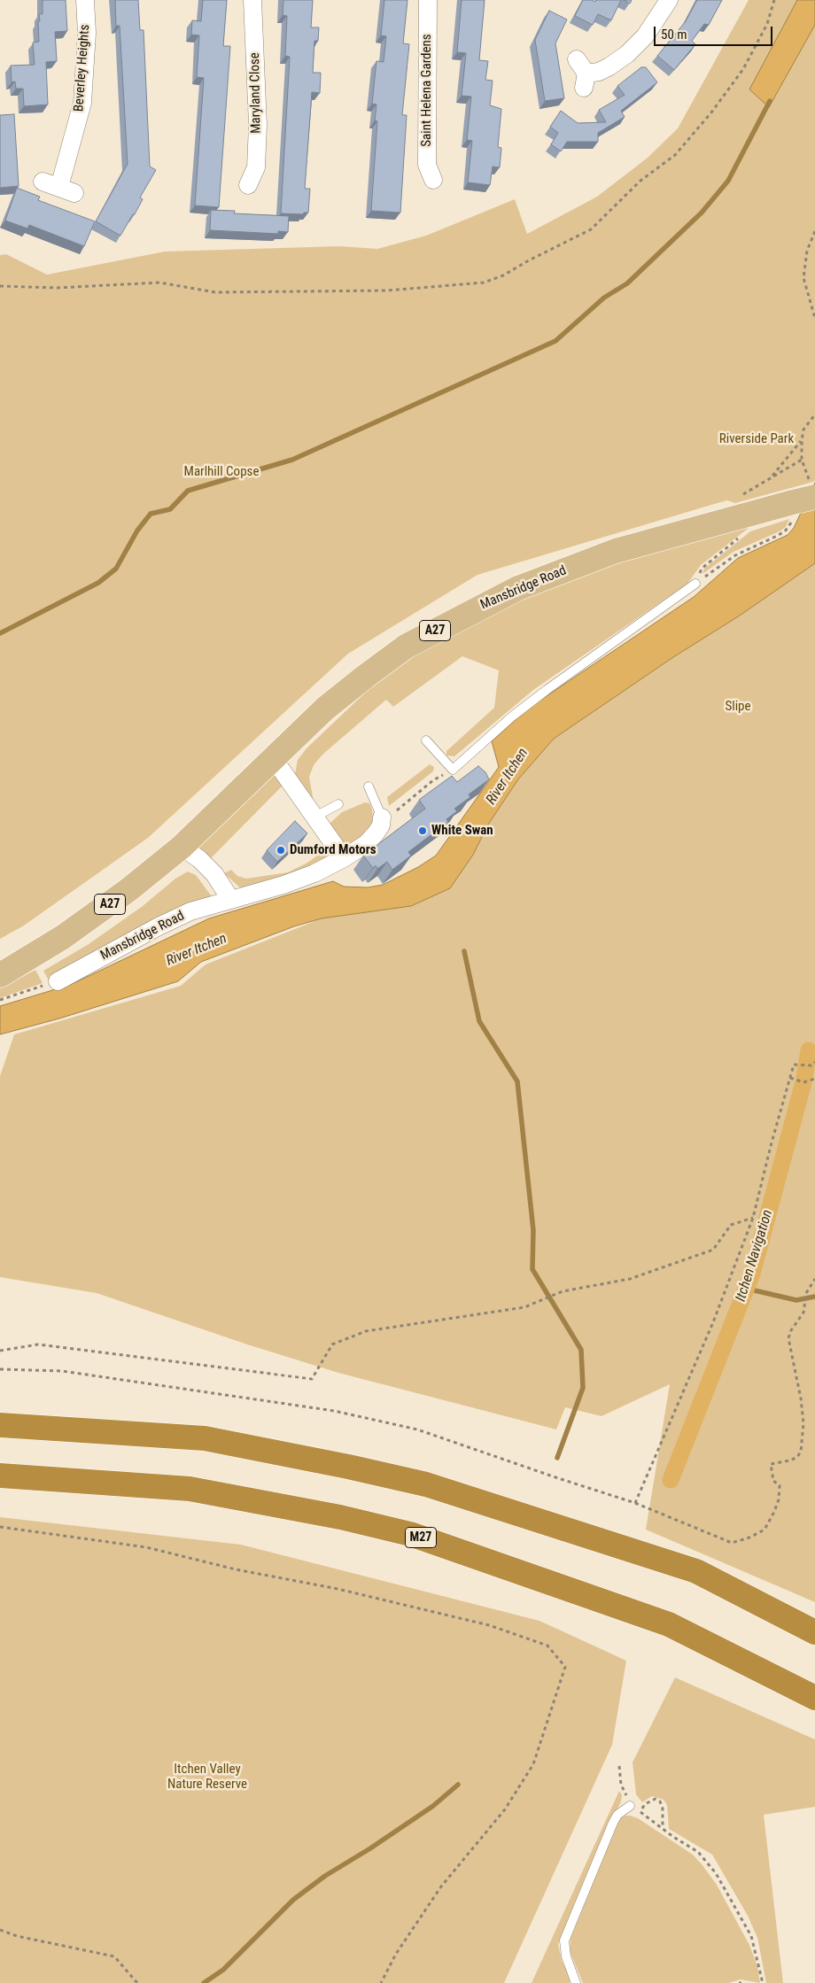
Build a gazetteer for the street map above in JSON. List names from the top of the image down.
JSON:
{
  "streets": {
    "highway": ["M27"],
    "main road": ["Mansbridge Road", "A27"],
    "street": ["Beverley Heights", "Saint Helena Gardens", "Maryland Close"]
  },
  "water": ["River Itchen", "Itchen Navigation"],
  "parks": [
    "Riverside Park",
    "Marlhill Copse",
    "Slipe",
    "Itchen Valley Nature Reserve"
  ],
  "places": ["White Swan", "Dumford Motors"],
  "scale_bar": "50 m"
}
